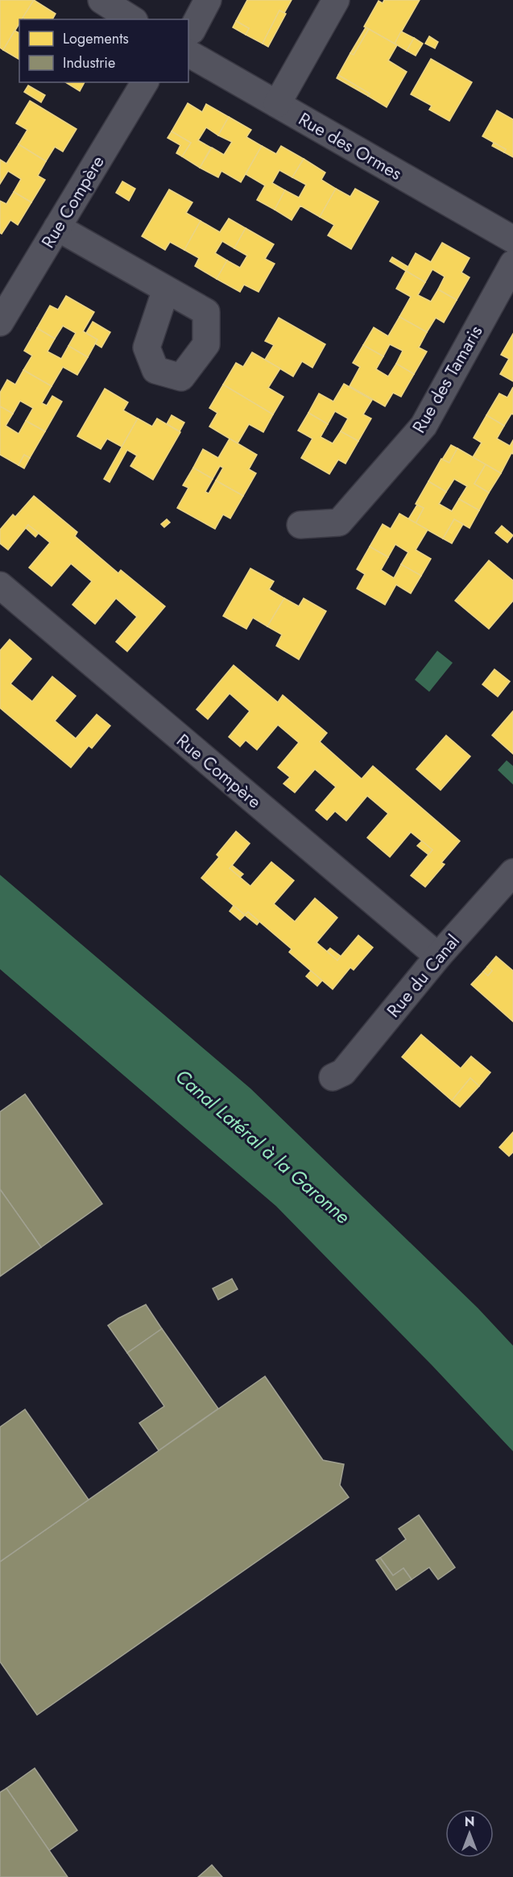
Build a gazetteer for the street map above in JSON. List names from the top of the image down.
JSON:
{
  "streets": {
    "street": [
      "Rue des Ormes",
      "Rue Compère",
      "Rue des Tamaris",
      "Rue du Canal"
    ]
  },
  "crossings": [
    ["Rue Compère", "Rue du Canal"]
  ],
  "water": ["Canal Latéral à la Garonne"],
  "legend": ["Logements", "Industrie"],
  "north": "top"
}
